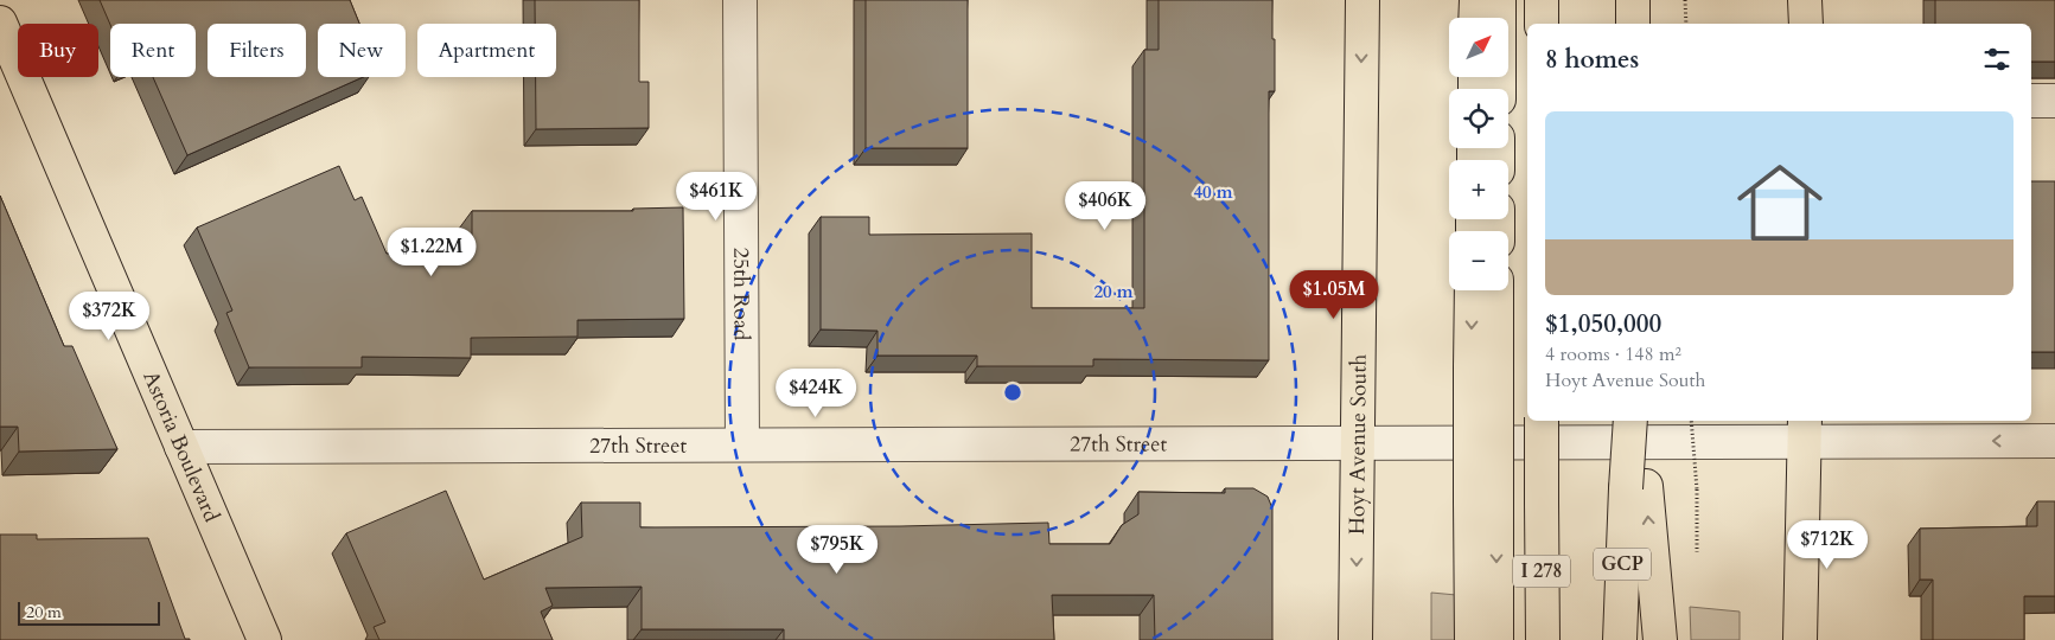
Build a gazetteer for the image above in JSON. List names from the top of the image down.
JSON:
{
  "streets": {
    "main road": [
      "Hoyt Avenue South",
      "Astoria Boulevard",
      "GCP",
      "I 278"
    ],
    "street": ["25th Road", "27th Street"]
  },
  "crossings": [
    ["25th Road", "27th Street"],
    ["27th Street", "Hoyt Avenue South"],
    ["27th Street", "Astoria Boulevard"]
  ],
  "scale_bar": "20 m",
  "north": "top right",
  "page": {
    "map_buttons": ["+", "−"],
    "chip": [
      "Buy",
      "Rent",
      "Filters",
      "New",
      "Apartment"
    ],
    "heading": "8 homes",
    "list": [
      {
        "name": "$1,050,000",
        "note": "4 rooms · 148 m² · Hoyt Avenue South"
      }
    ],
    "price": [
      "$461K",
      "$406K",
      "$1.22M",
      "$1.05M",
      "$372K",
      "$424K",
      "$712K",
      "$795K"
    ],
    "scale": "20 m"
  },
  "rings": ["40 m", "20 m"]
}
